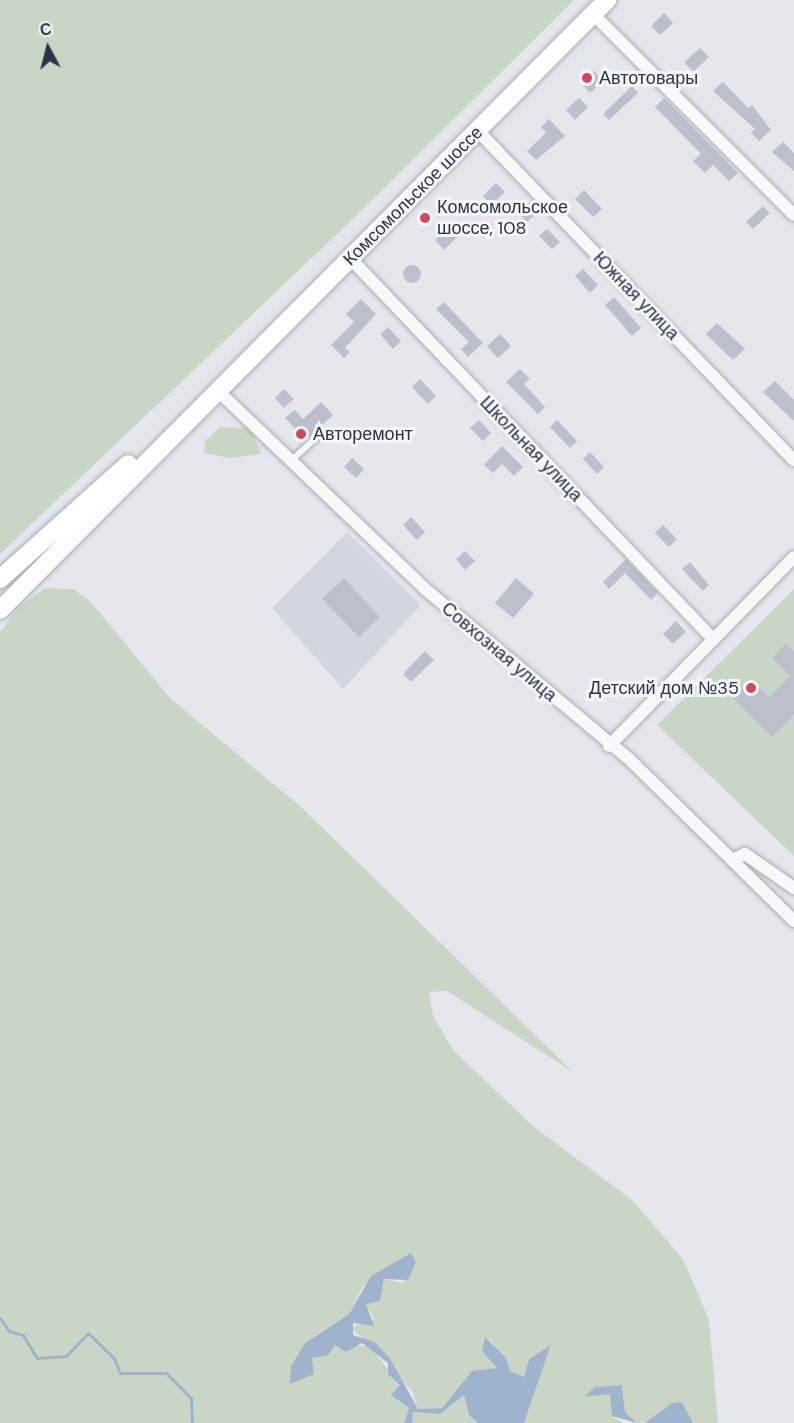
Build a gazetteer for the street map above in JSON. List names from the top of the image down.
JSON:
{
  "streets": {
    "main road": ["Комсомольское шоссе"],
    "street": ["Южная улица", "Школьная улица", "Совхозная улица"]
  },
  "crossings": [
    ["Комсомольское шоссе", "Южная улица"],
    ["Комсомольское шоссе", "Школьная улица"],
    ["Комсомольское шоссе", "Совхозная улица"]
  ],
  "places": [
    "Автотовары",
    "Комсомольское шоссе, 108",
    "Авторемонт",
    "Детский дом №35"
  ],
  "north": "top"
}
